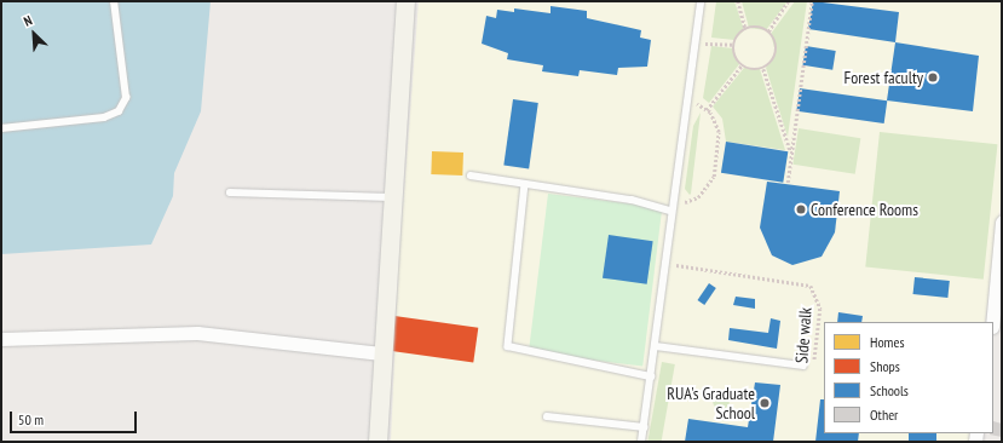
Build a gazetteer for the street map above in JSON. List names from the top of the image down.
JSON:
{
  "streets": {
    "path": ["Side walk"]
  },
  "places": ["Forest faculty", "Conference Rooms", "RUA's Graduate School"],
  "legend": [
    "Homes",
    "Shops",
    "Schools",
    "Other"
  ],
  "scale_bar": "50 m",
  "north": "top left"
}
